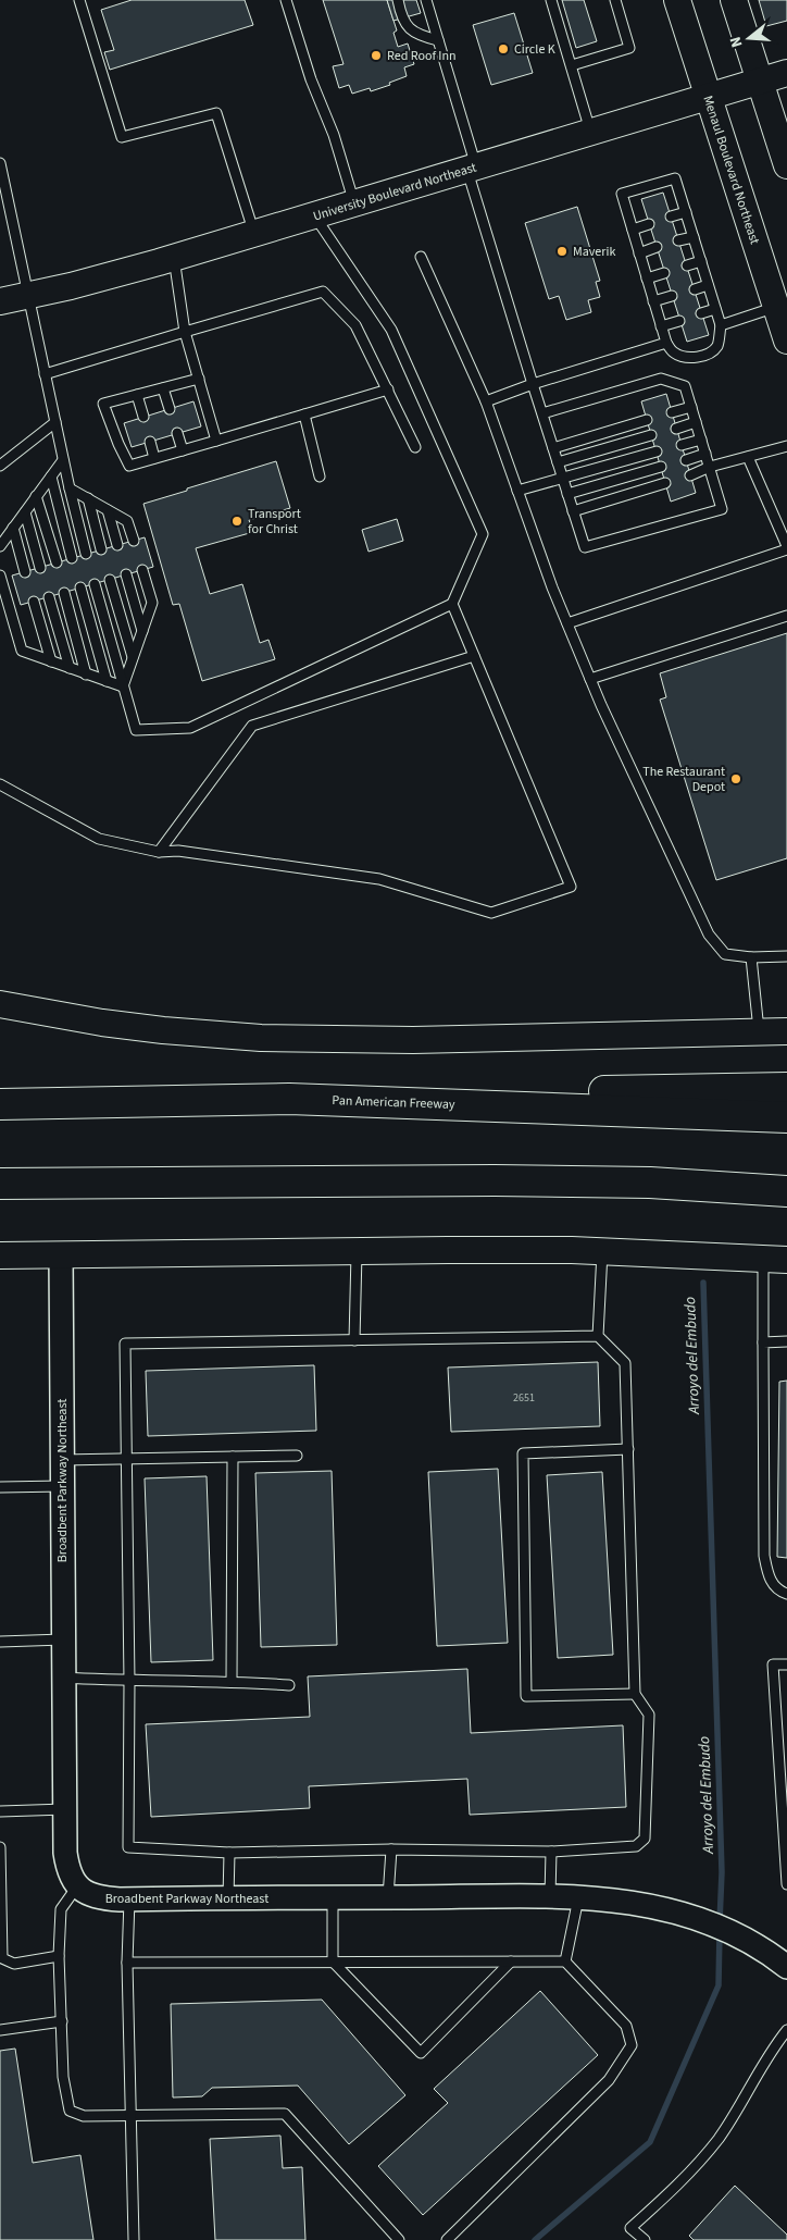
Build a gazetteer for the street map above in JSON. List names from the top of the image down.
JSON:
{
  "streets": {
    "highway": ["Pan American Freeway"],
    "main road": ["Menaul Boulevard Northeast", "University Boulevard Northeast"],
    "street": ["Broadbent Parkway Northeast"]
  },
  "crossings": [
    ["Menaul Boulevard Northeast", "University Boulevard Northeast"]
  ],
  "water": ["Arroyo del Embudo"],
  "places": [
    "Circle K",
    "Red Roof Inn",
    "Maverik",
    "Transport for Christ",
    "The Restaurant Depot"
  ],
  "house_numbers": ["2651"],
  "north": "left"
}
